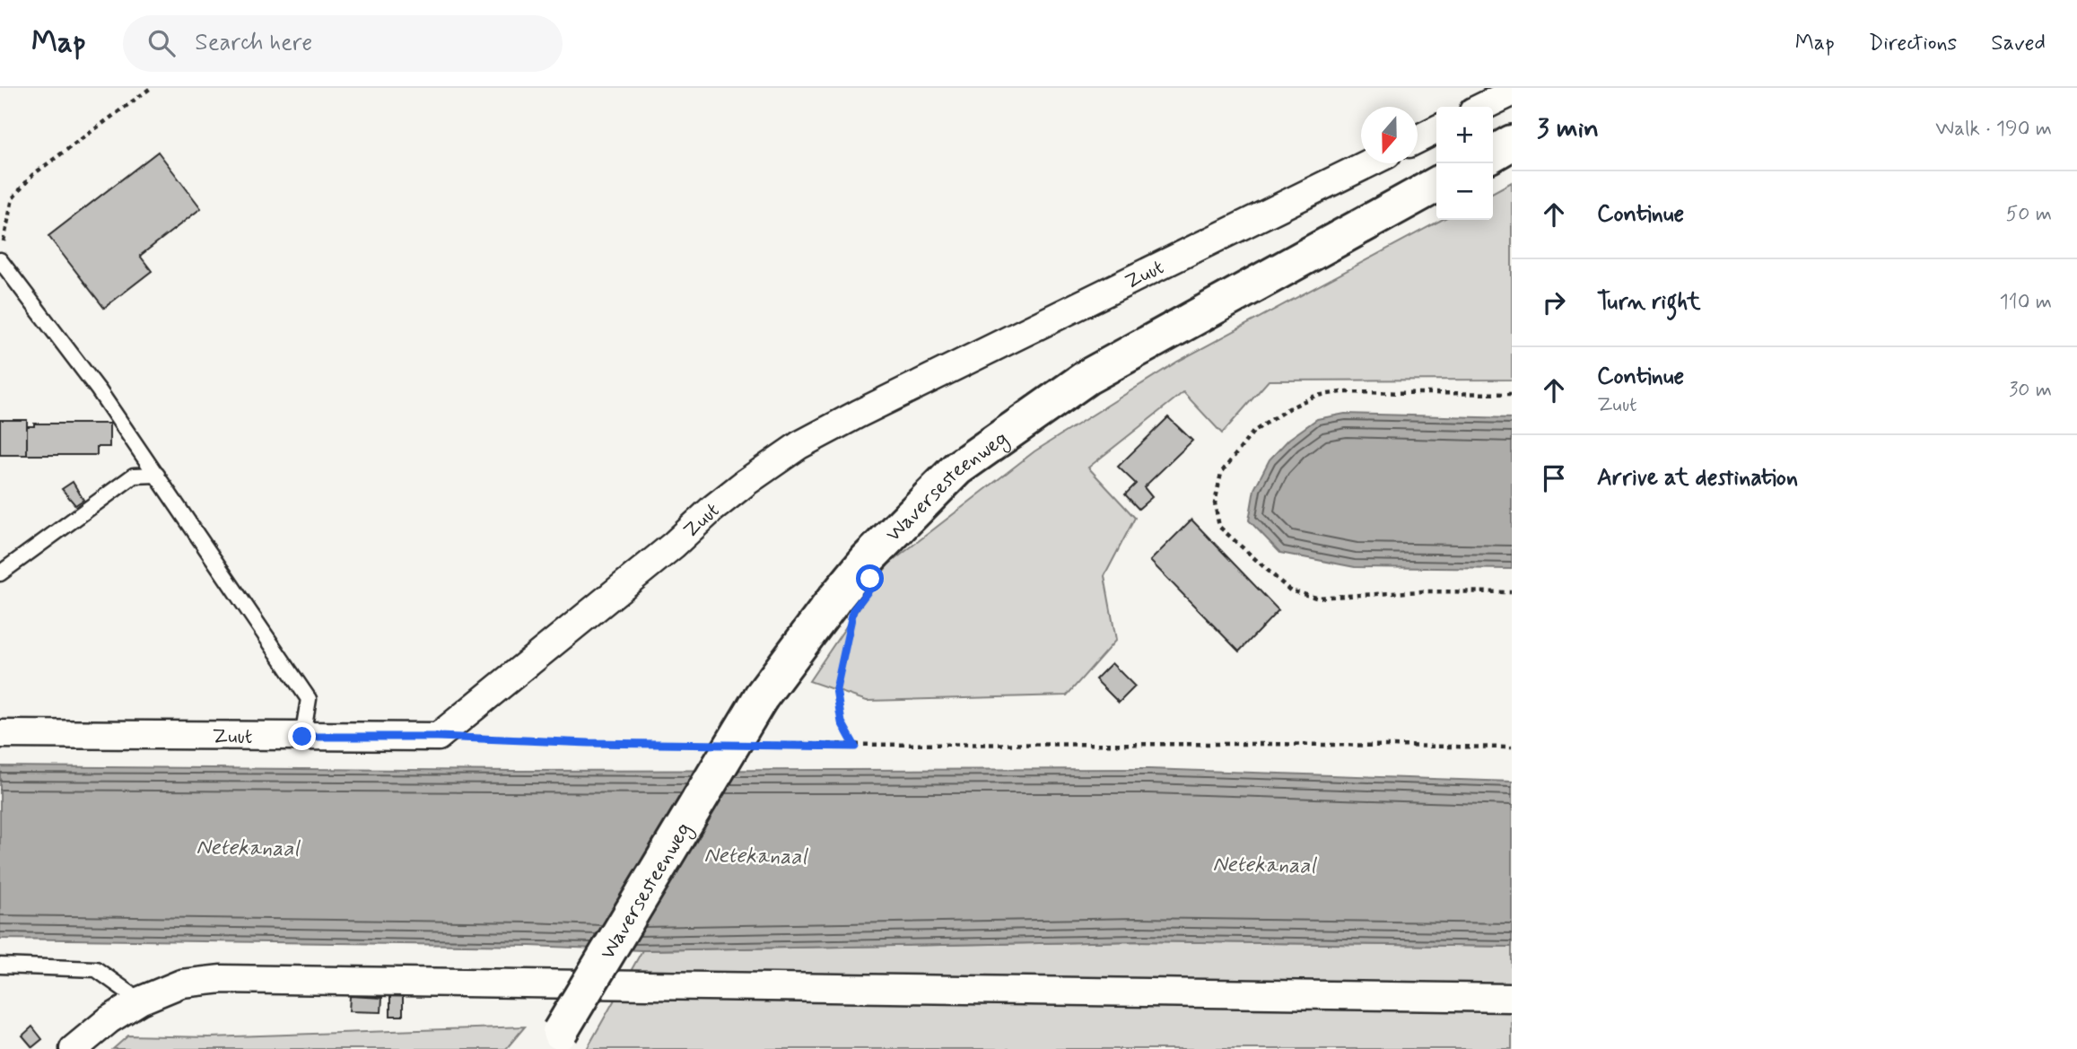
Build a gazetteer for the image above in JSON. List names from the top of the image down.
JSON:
{
  "streets": {
    "main road": ["Waversesteenweg"],
    "street": ["Zuut"]
  },
  "water": ["Netekanaal"],
  "north": "bottom",
  "page": {
    "header": "Map",
    "search": "Search here",
    "nav": ["Map", "Directions", "Saved"],
    "heading": ["3 min", "Walk · 190 m"],
    "map_buttons": ["+", "−"],
    "list": [
      ["Continue", "50 m"],
      ["Turn right", "110 m"],
      ["Continue", "Zuut", "30 m"],
      "Arrive at destination"
    ]
  }
}
